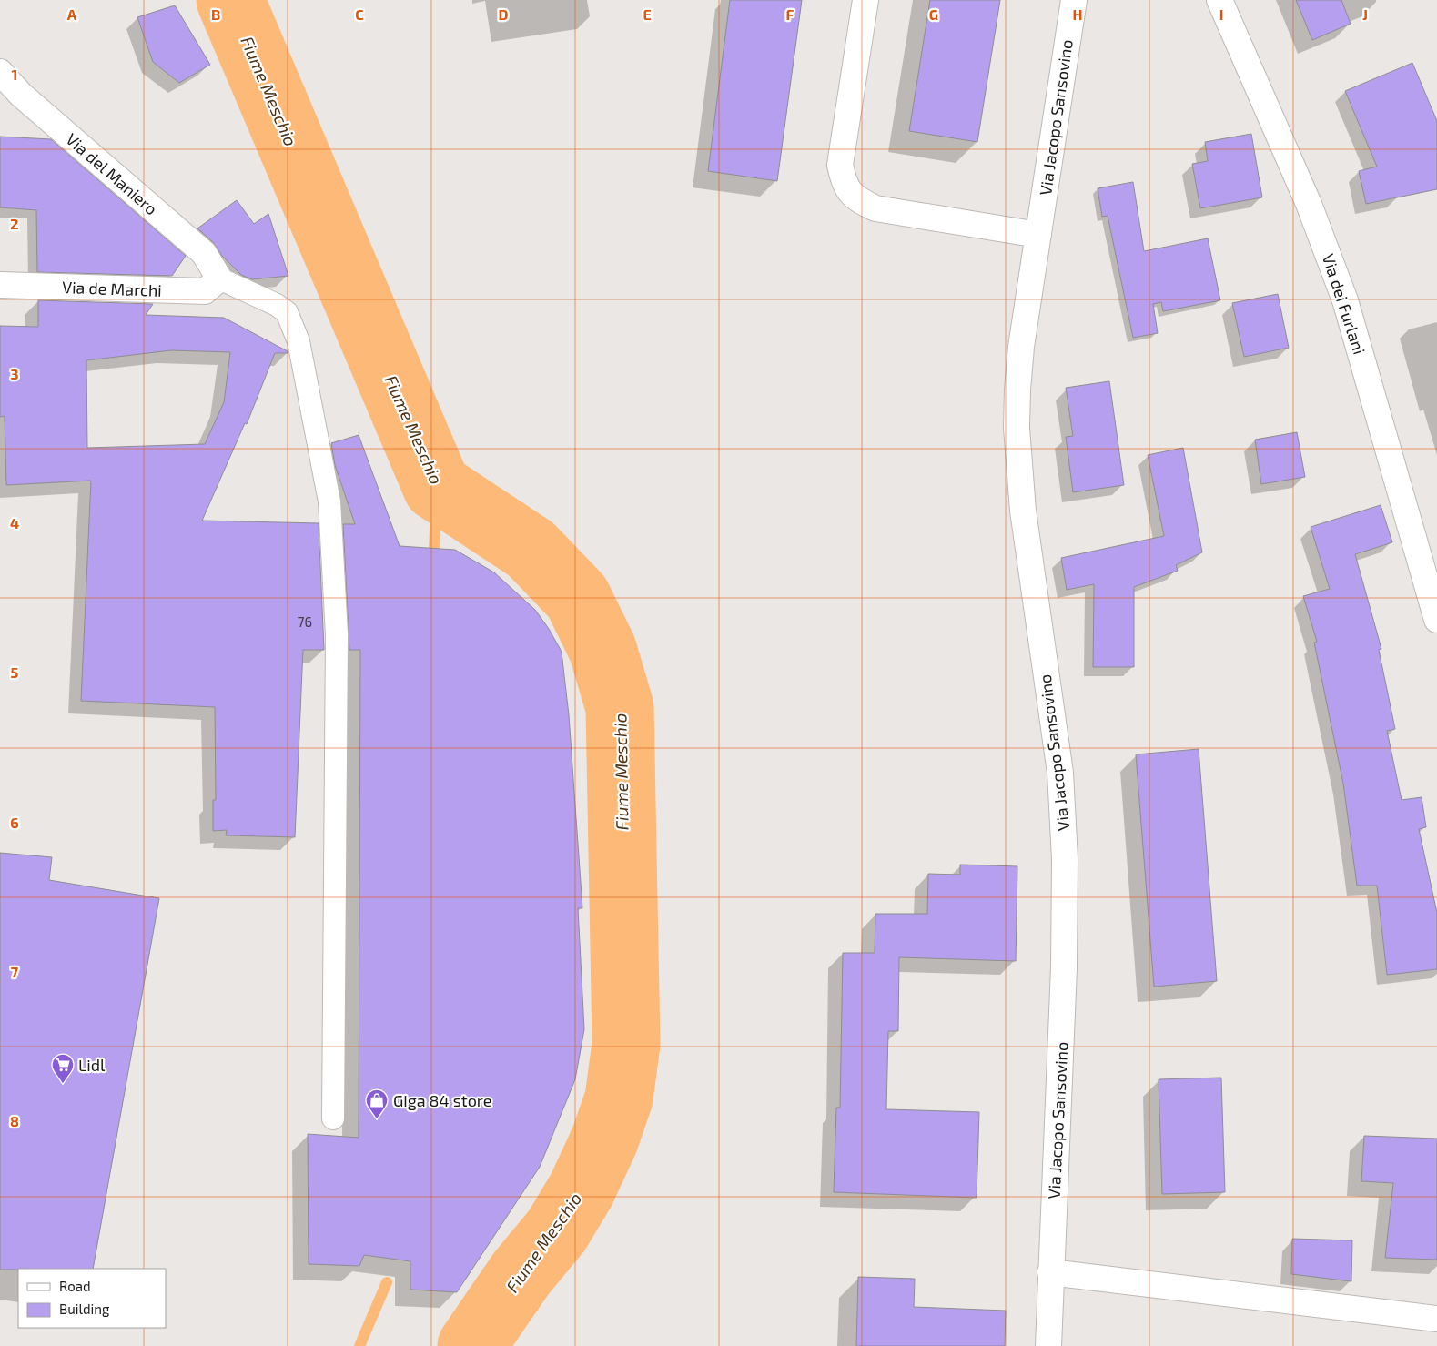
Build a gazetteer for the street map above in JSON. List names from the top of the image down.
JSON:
{
  "streets": {
    "street": [
      "Via Jacopo Sansovino",
      "Via del Maniero",
      "Via de Marchi",
      "Via dei Furlani"
    ]
  },
  "crossings": [
    ["Via del Maniero", "Via de Marchi"]
  ],
  "water": ["Fiume Meschio"],
  "places": {
    "supermarket": ["Lidl"],
    "shop": ["Giga 84 store"]
  },
  "house_numbers": ["76"],
  "legend": ["Road", "Building"],
  "grid": {
    "columns": [
      "A",
      "B",
      "C",
      "D",
      "E",
      "F",
      "G",
      "H",
      "I",
      "J"
    ],
    "rows": [
      "1",
      "2",
      "3",
      "4",
      "5",
      "6",
      "7",
      "8"
    ]
  }
}
